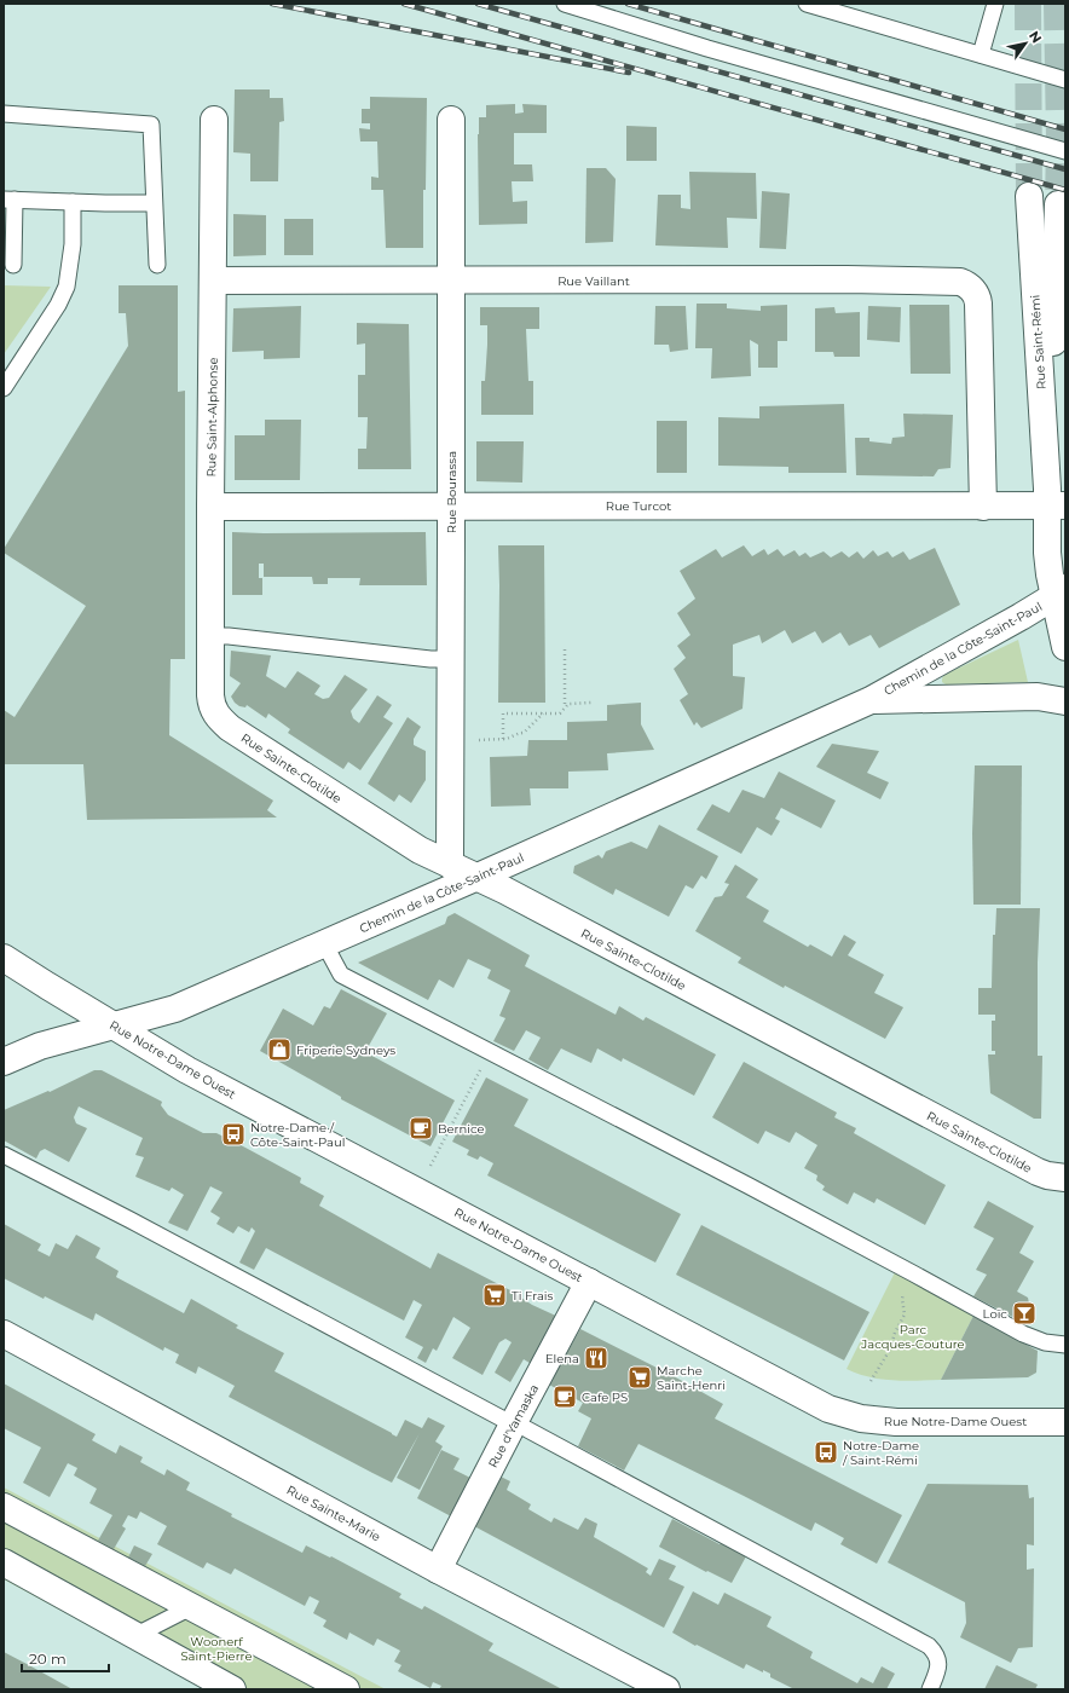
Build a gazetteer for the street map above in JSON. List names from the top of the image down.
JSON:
{
  "streets": {
    "street": [
      "Rue Vaillant",
      "Rue Saint-Rémi",
      "Rue Saint-Alphonse",
      "Rue Bourassa",
      "Rue Turcot",
      "Chemin de la Côte-Saint-Paul",
      "Rue Sainte-Clotilde",
      "Rue Notre-Dame Ouest",
      "Rue d'Yamaska",
      "Rue Sainte-Marie"
    ]
  },
  "crossings": [
    ["Rue Vaillant", "Rue Saint-Alphonse"],
    ["Rue Vaillant", "Rue Bourassa"],
    ["Rue Vaillant", "Rue Turcot"],
    ["Rue Saint-Rémi", "Rue Turcot"],
    ["Rue Saint-Rémi", "Chemin de la Côte-Saint-Paul"],
    ["Rue Saint-Alphonse", "Rue Turcot"],
    ["Rue Saint-Alphonse", "Rue Sainte-Clotilde"],
    ["Rue Bourassa", "Rue Turcot"],
    ["Rue Bourassa", "Rue Sainte-Clotilde"],
    ["Chemin de la Côte-Saint-Paul", "Rue Sainte-Clotilde"],
    ["Chemin de la Côte-Saint-Paul", "Rue Notre-Dame Ouest"],
    ["Rue Notre-Dame Ouest", "Rue d'Yamaska"],
    ["Rue d'Yamaska", "Rue Sainte-Marie"]
  ],
  "parks": ["Parc Jacques-Couture", "Woonerf Saint-Pierre"],
  "places": {
    "shop": ["Friperie Sydneys"],
    "cafe": ["Bernice", "Cafe PS"],
    "bus stop": ["Notre-Dame / Côte-Saint-Paul", "Notre-Dame / Saint-Rémi"],
    "supermarket": ["Ti Frais", "Marche Saint-Henri"],
    "bar": ["Loïc"],
    "restaurant": ["Elena"]
  },
  "scale_bar": "20 m",
  "north": "top right"
}
